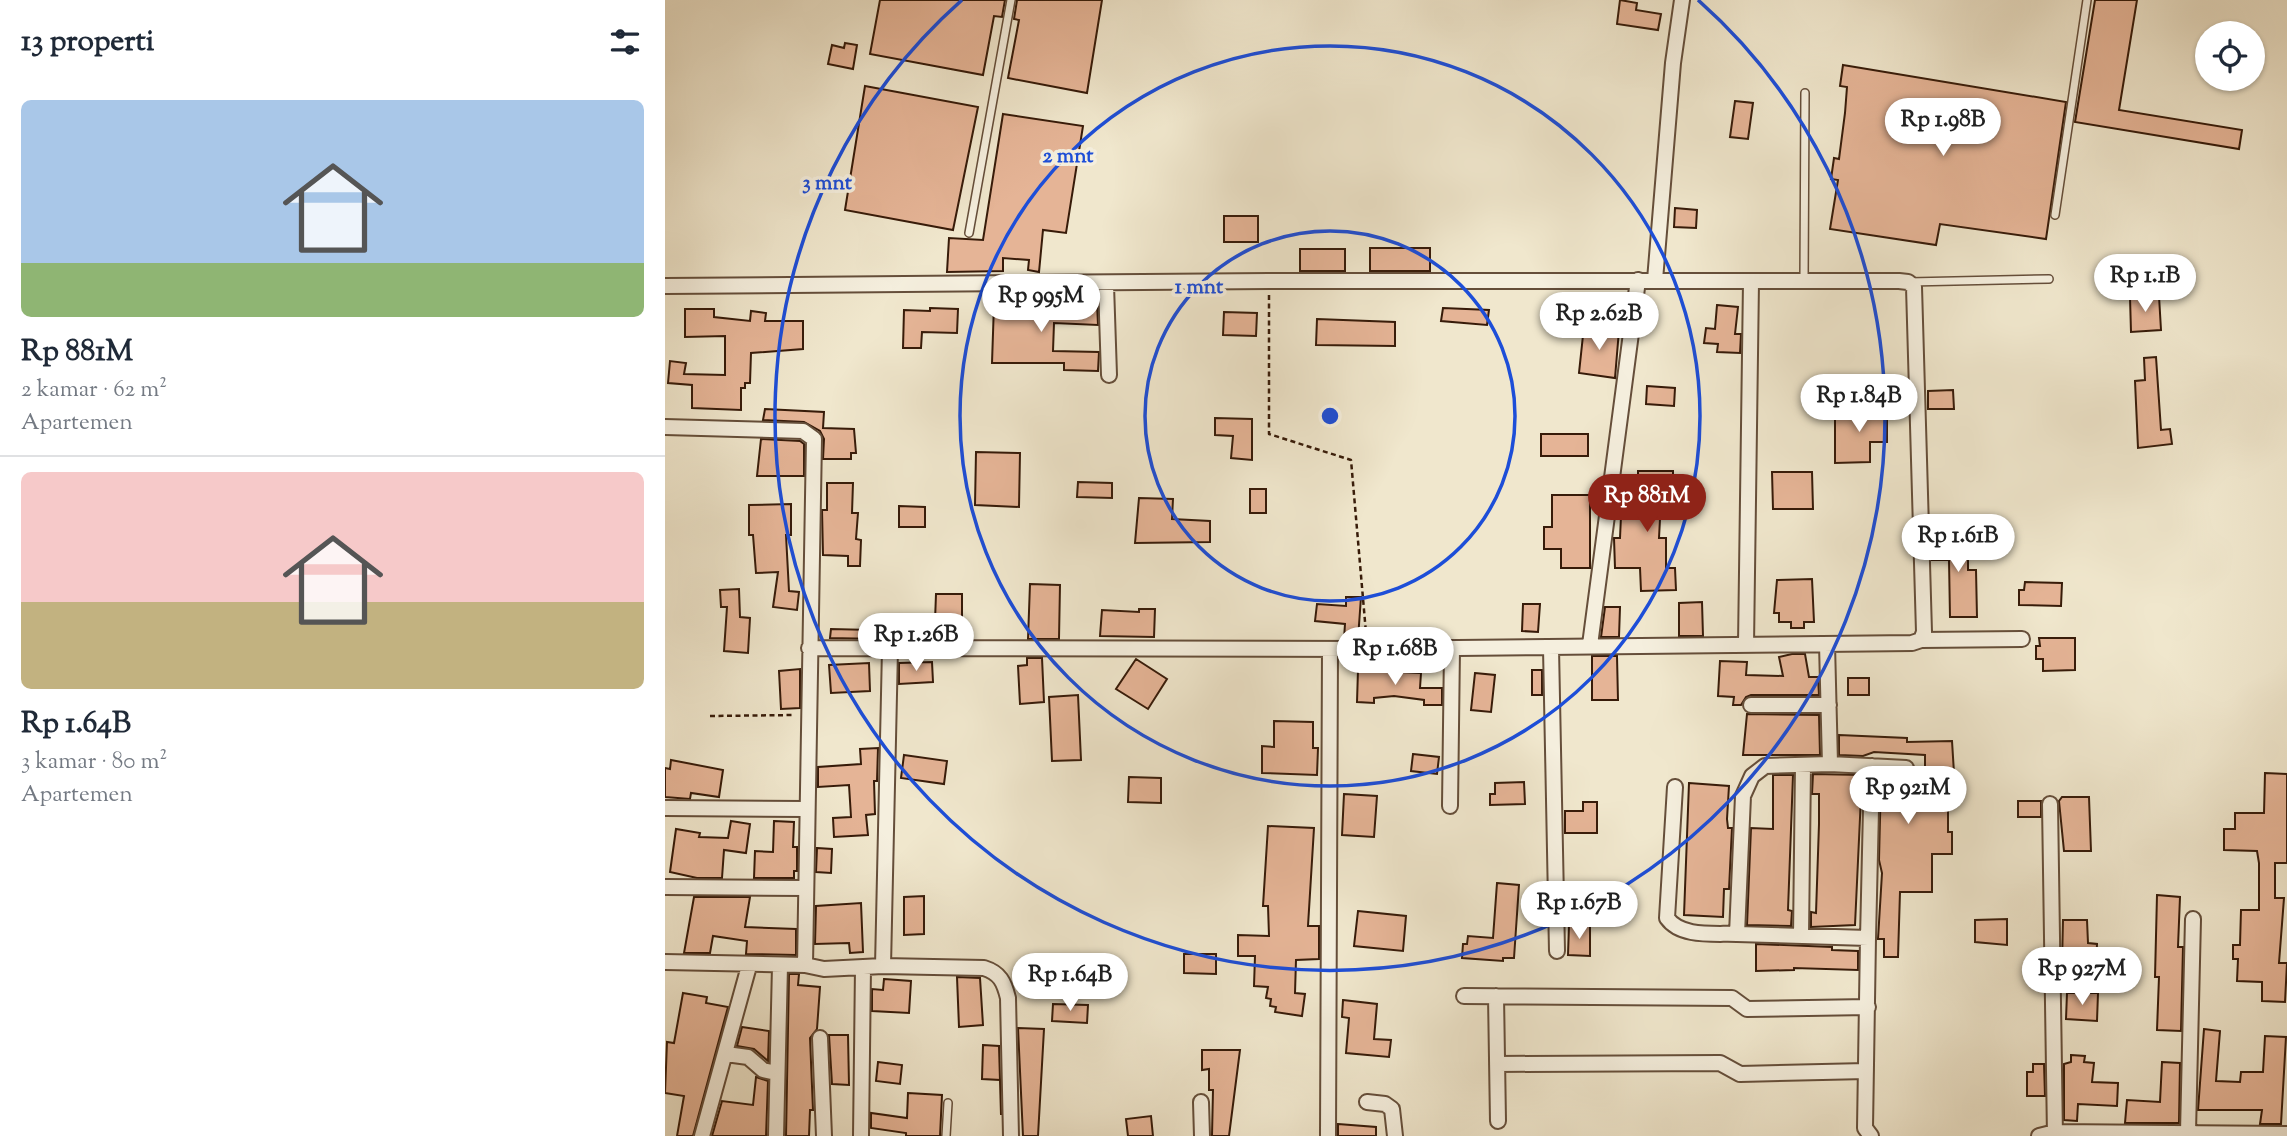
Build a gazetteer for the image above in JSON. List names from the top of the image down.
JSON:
{
  "page": {
    "heading": "13 properti",
    "list": [
      {
        "name": "Rp 881M",
        "note": "2 kamar · 62 m² · Apartemen"
      },
      {
        "name": "Rp 1.64B",
        "note": "3 kamar · 80 m² · Apartemen"
      }
    ],
    "price": [
      "Rp 1.98B",
      "Rp 1.1B",
      "Rp 995M",
      "Rp 2.62B",
      "Rp 1.84B",
      "Rp 881M",
      "Rp 1.61B",
      "Rp 1.26B",
      "Rp 1.68B",
      "Rp 921M",
      "Rp 1.67B",
      "Rp 927M",
      "Rp 1.64B"
    ]
  },
  "rings": ["2 mnt", "3 mnt", "1 mnt"]
}
